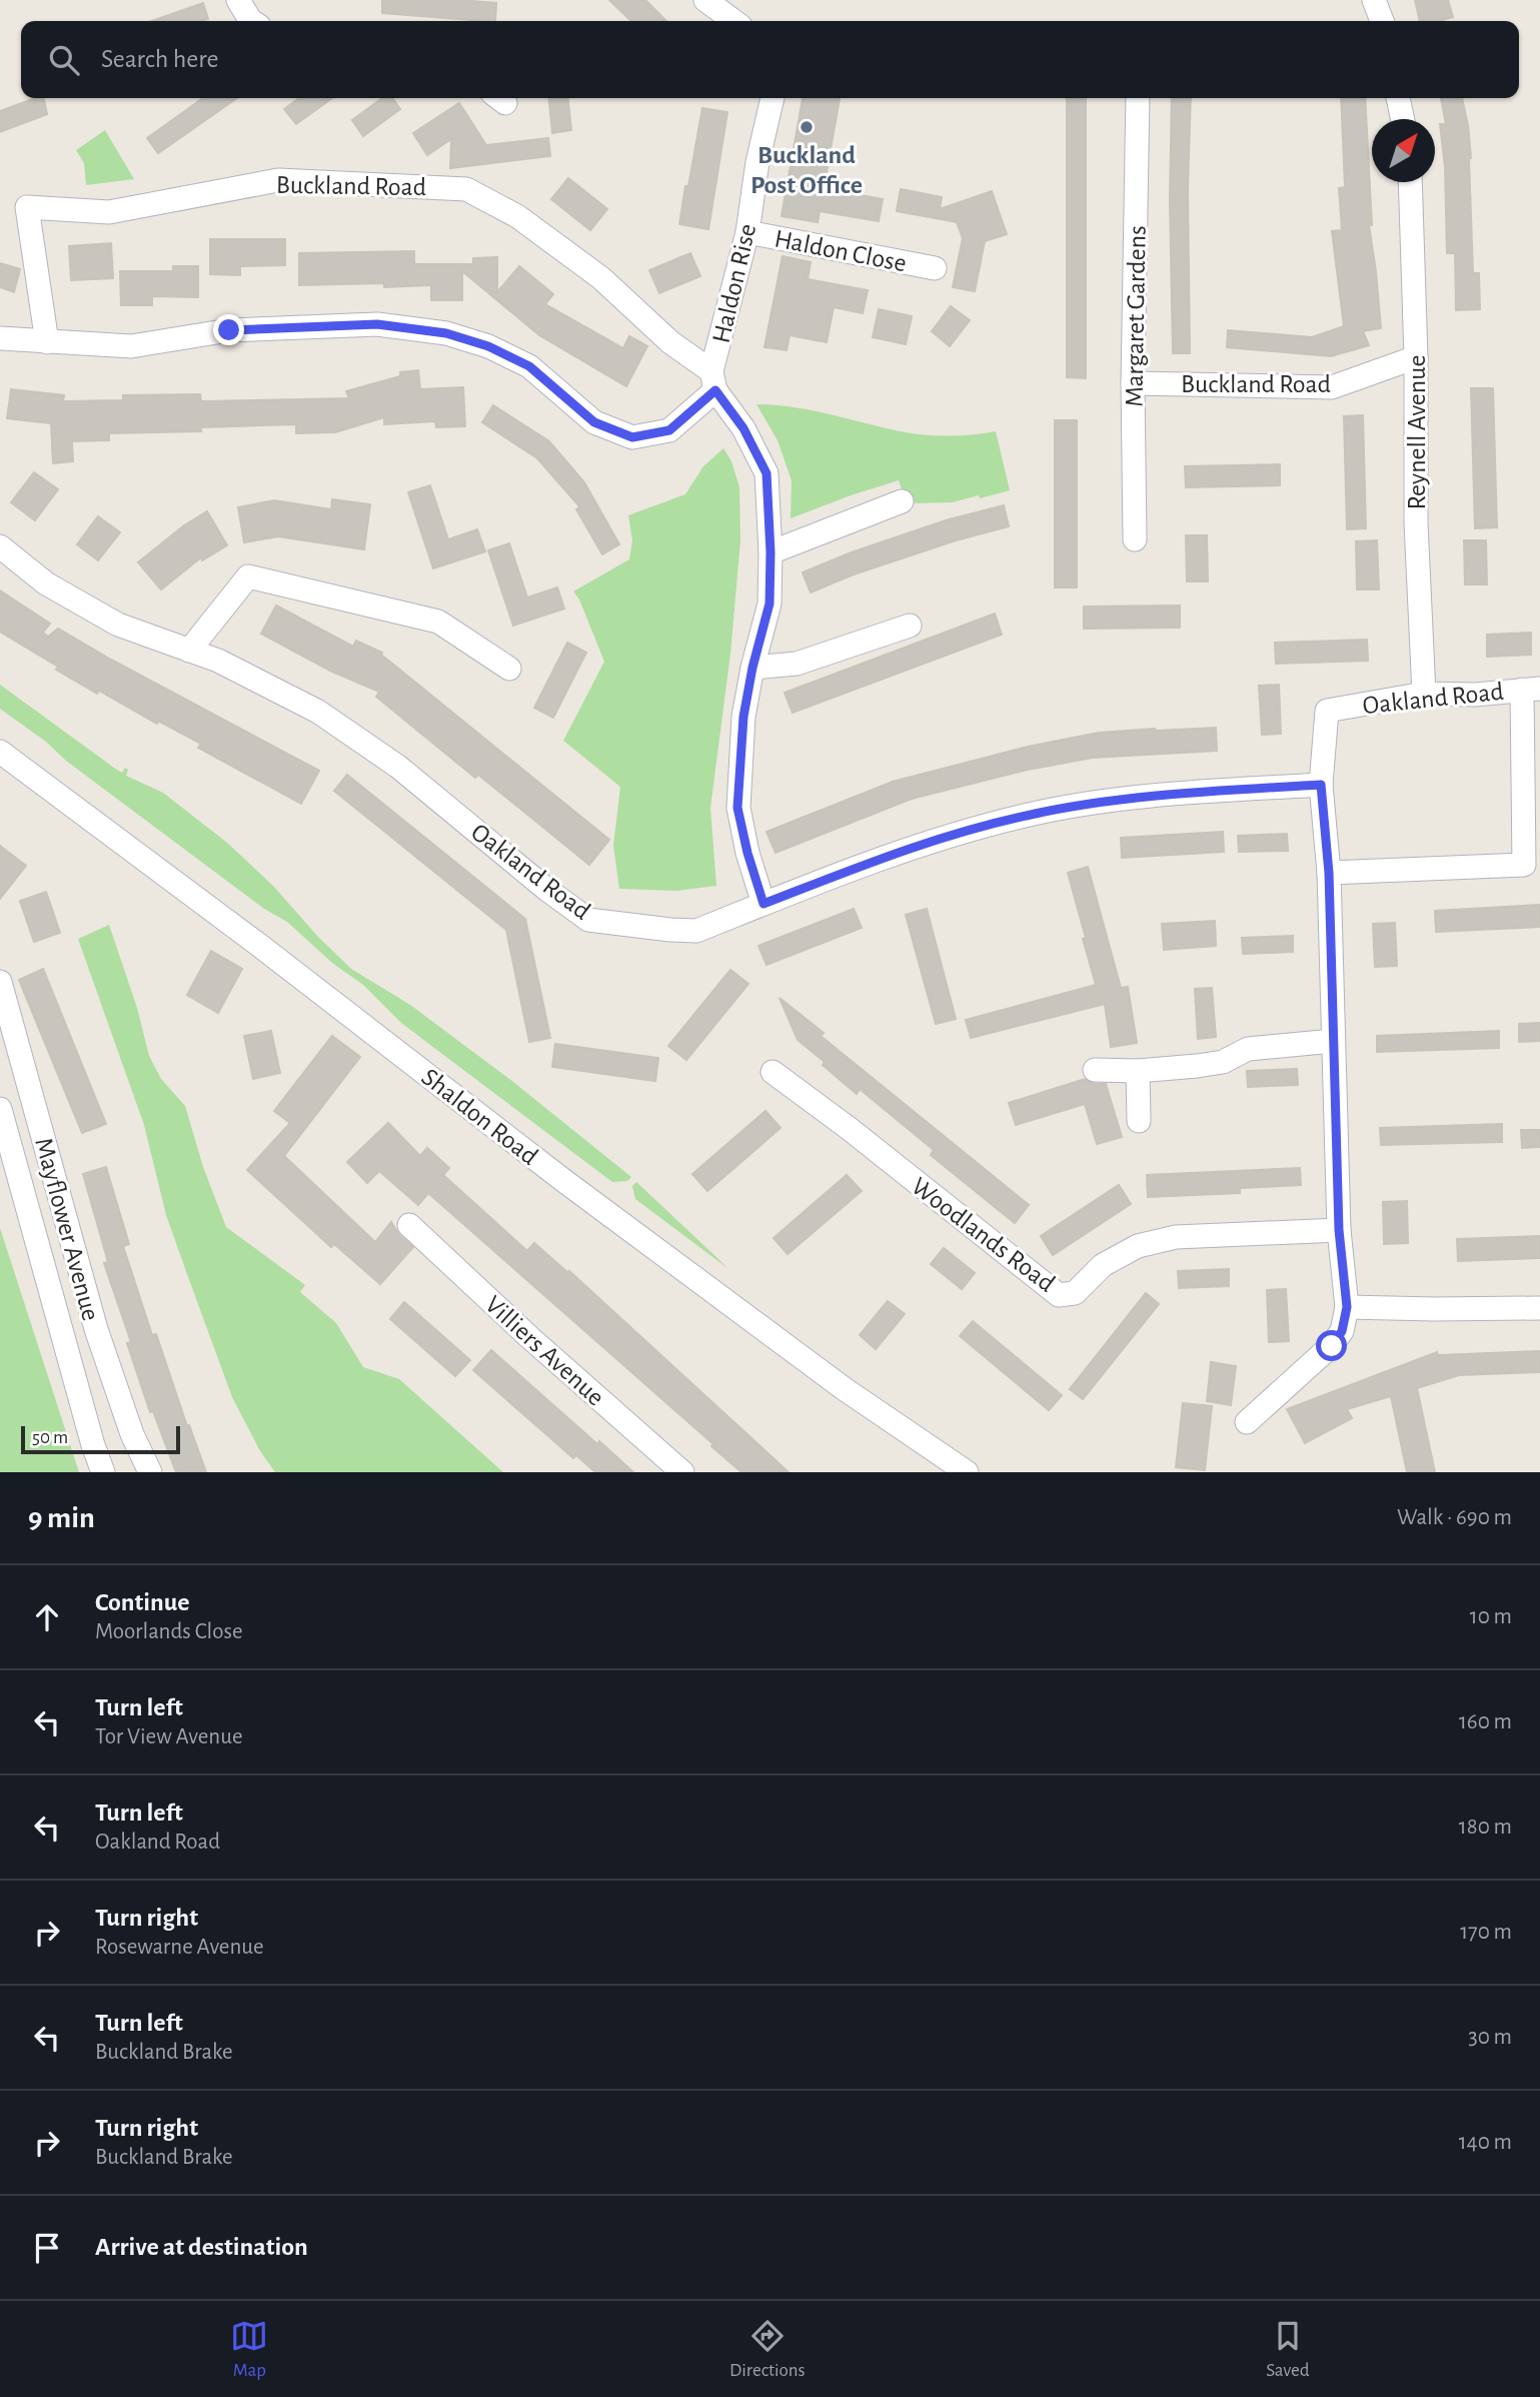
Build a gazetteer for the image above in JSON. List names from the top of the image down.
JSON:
{
  "streets": {
    "street": [
      "Buckland Road",
      "Haldon Close",
      "Haldon Rise",
      "Margaret Gardens",
      "Reynell Avenue",
      "Oakland Road",
      "Shaldon Road",
      "Mayflower Avenue",
      "Woodlands Road",
      "Villiers Avenue"
    ]
  },
  "crossings": [
    ["Buckland Road", "Haldon Rise"],
    ["Buckland Road", "Margaret Gardens"],
    ["Buckland Road", "Reynell Avenue"],
    ["Haldon Close", "Haldon Rise"],
    ["Reynell Avenue", "Oakland Road"]
  ],
  "places": ["Buckland Post Office"],
  "scale_bar": "50 m",
  "north": "top right",
  "page": {
    "search": "Search here",
    "scale": "50 m",
    "heading": ["9 min", "Walk · 690 m"],
    "list": [
      ["Continue", "Moorlands Close", "10 m"],
      ["Turn left", "Tor View Avenue", "160 m"],
      ["Turn left", "Oakland Road", "180 m"],
      ["Turn right", "Rosewarne Avenue", "170 m"],
      ["Turn left", "Buckland Brake", "30 m"],
      ["Turn right", "Buckland Brake", "140 m"],
      "Arrive at destination"
    ],
    "nav": ["Map", "Directions", "Saved"]
  }
}
